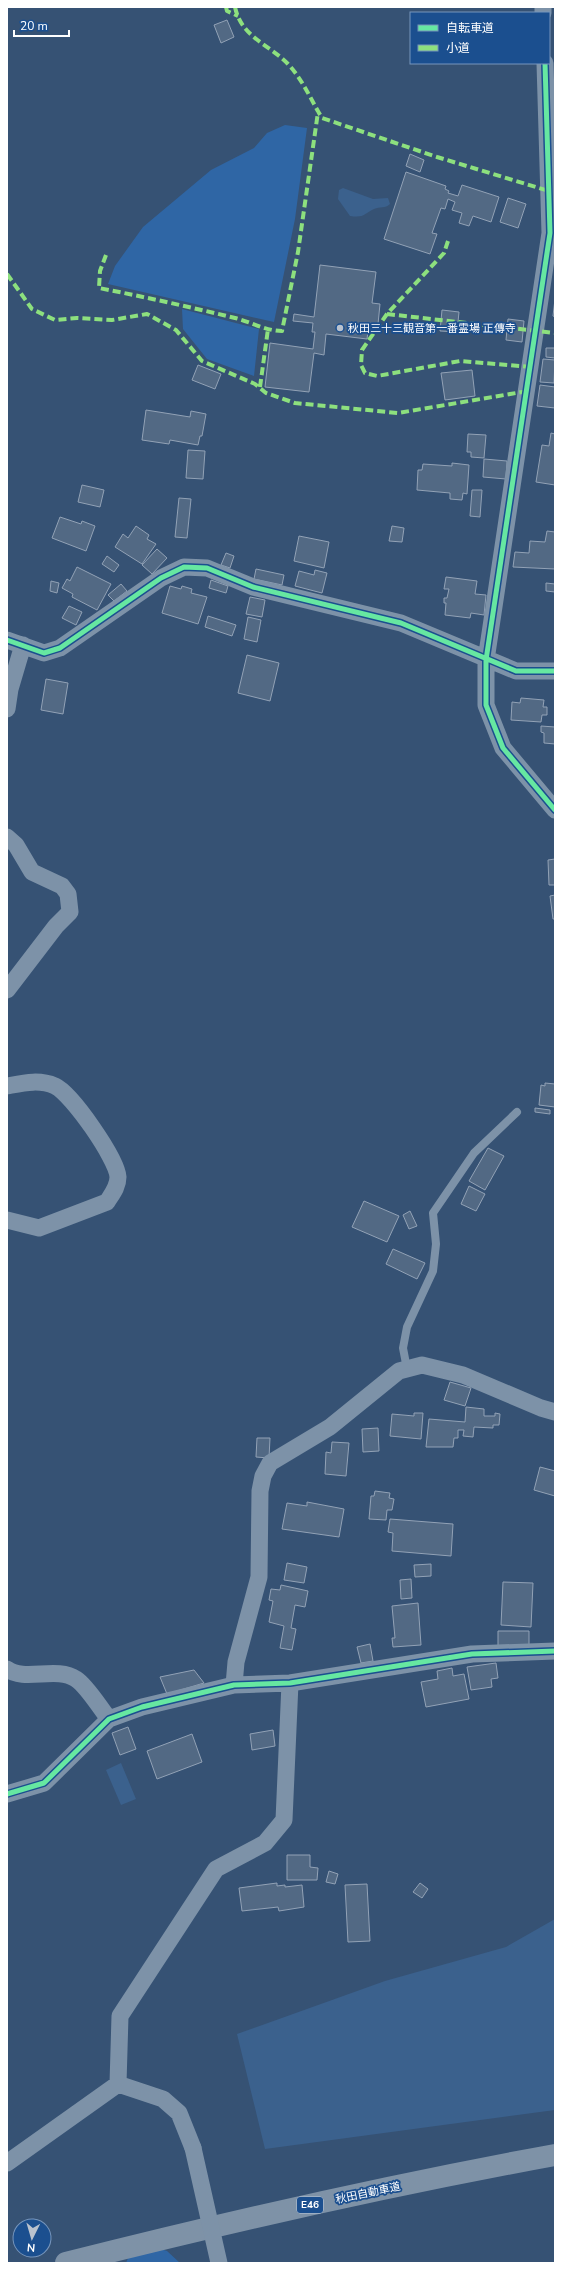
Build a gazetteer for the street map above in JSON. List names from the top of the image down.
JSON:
{
  "streets": {
    "highway": ["秋田自動車道", "E46"]
  },
  "places": ["秋田三十三観音第一番霊場 正傳寺"],
  "legend": ["自転車道", "小道"],
  "scale_bar": "20 m",
  "north": "bottom"
}
